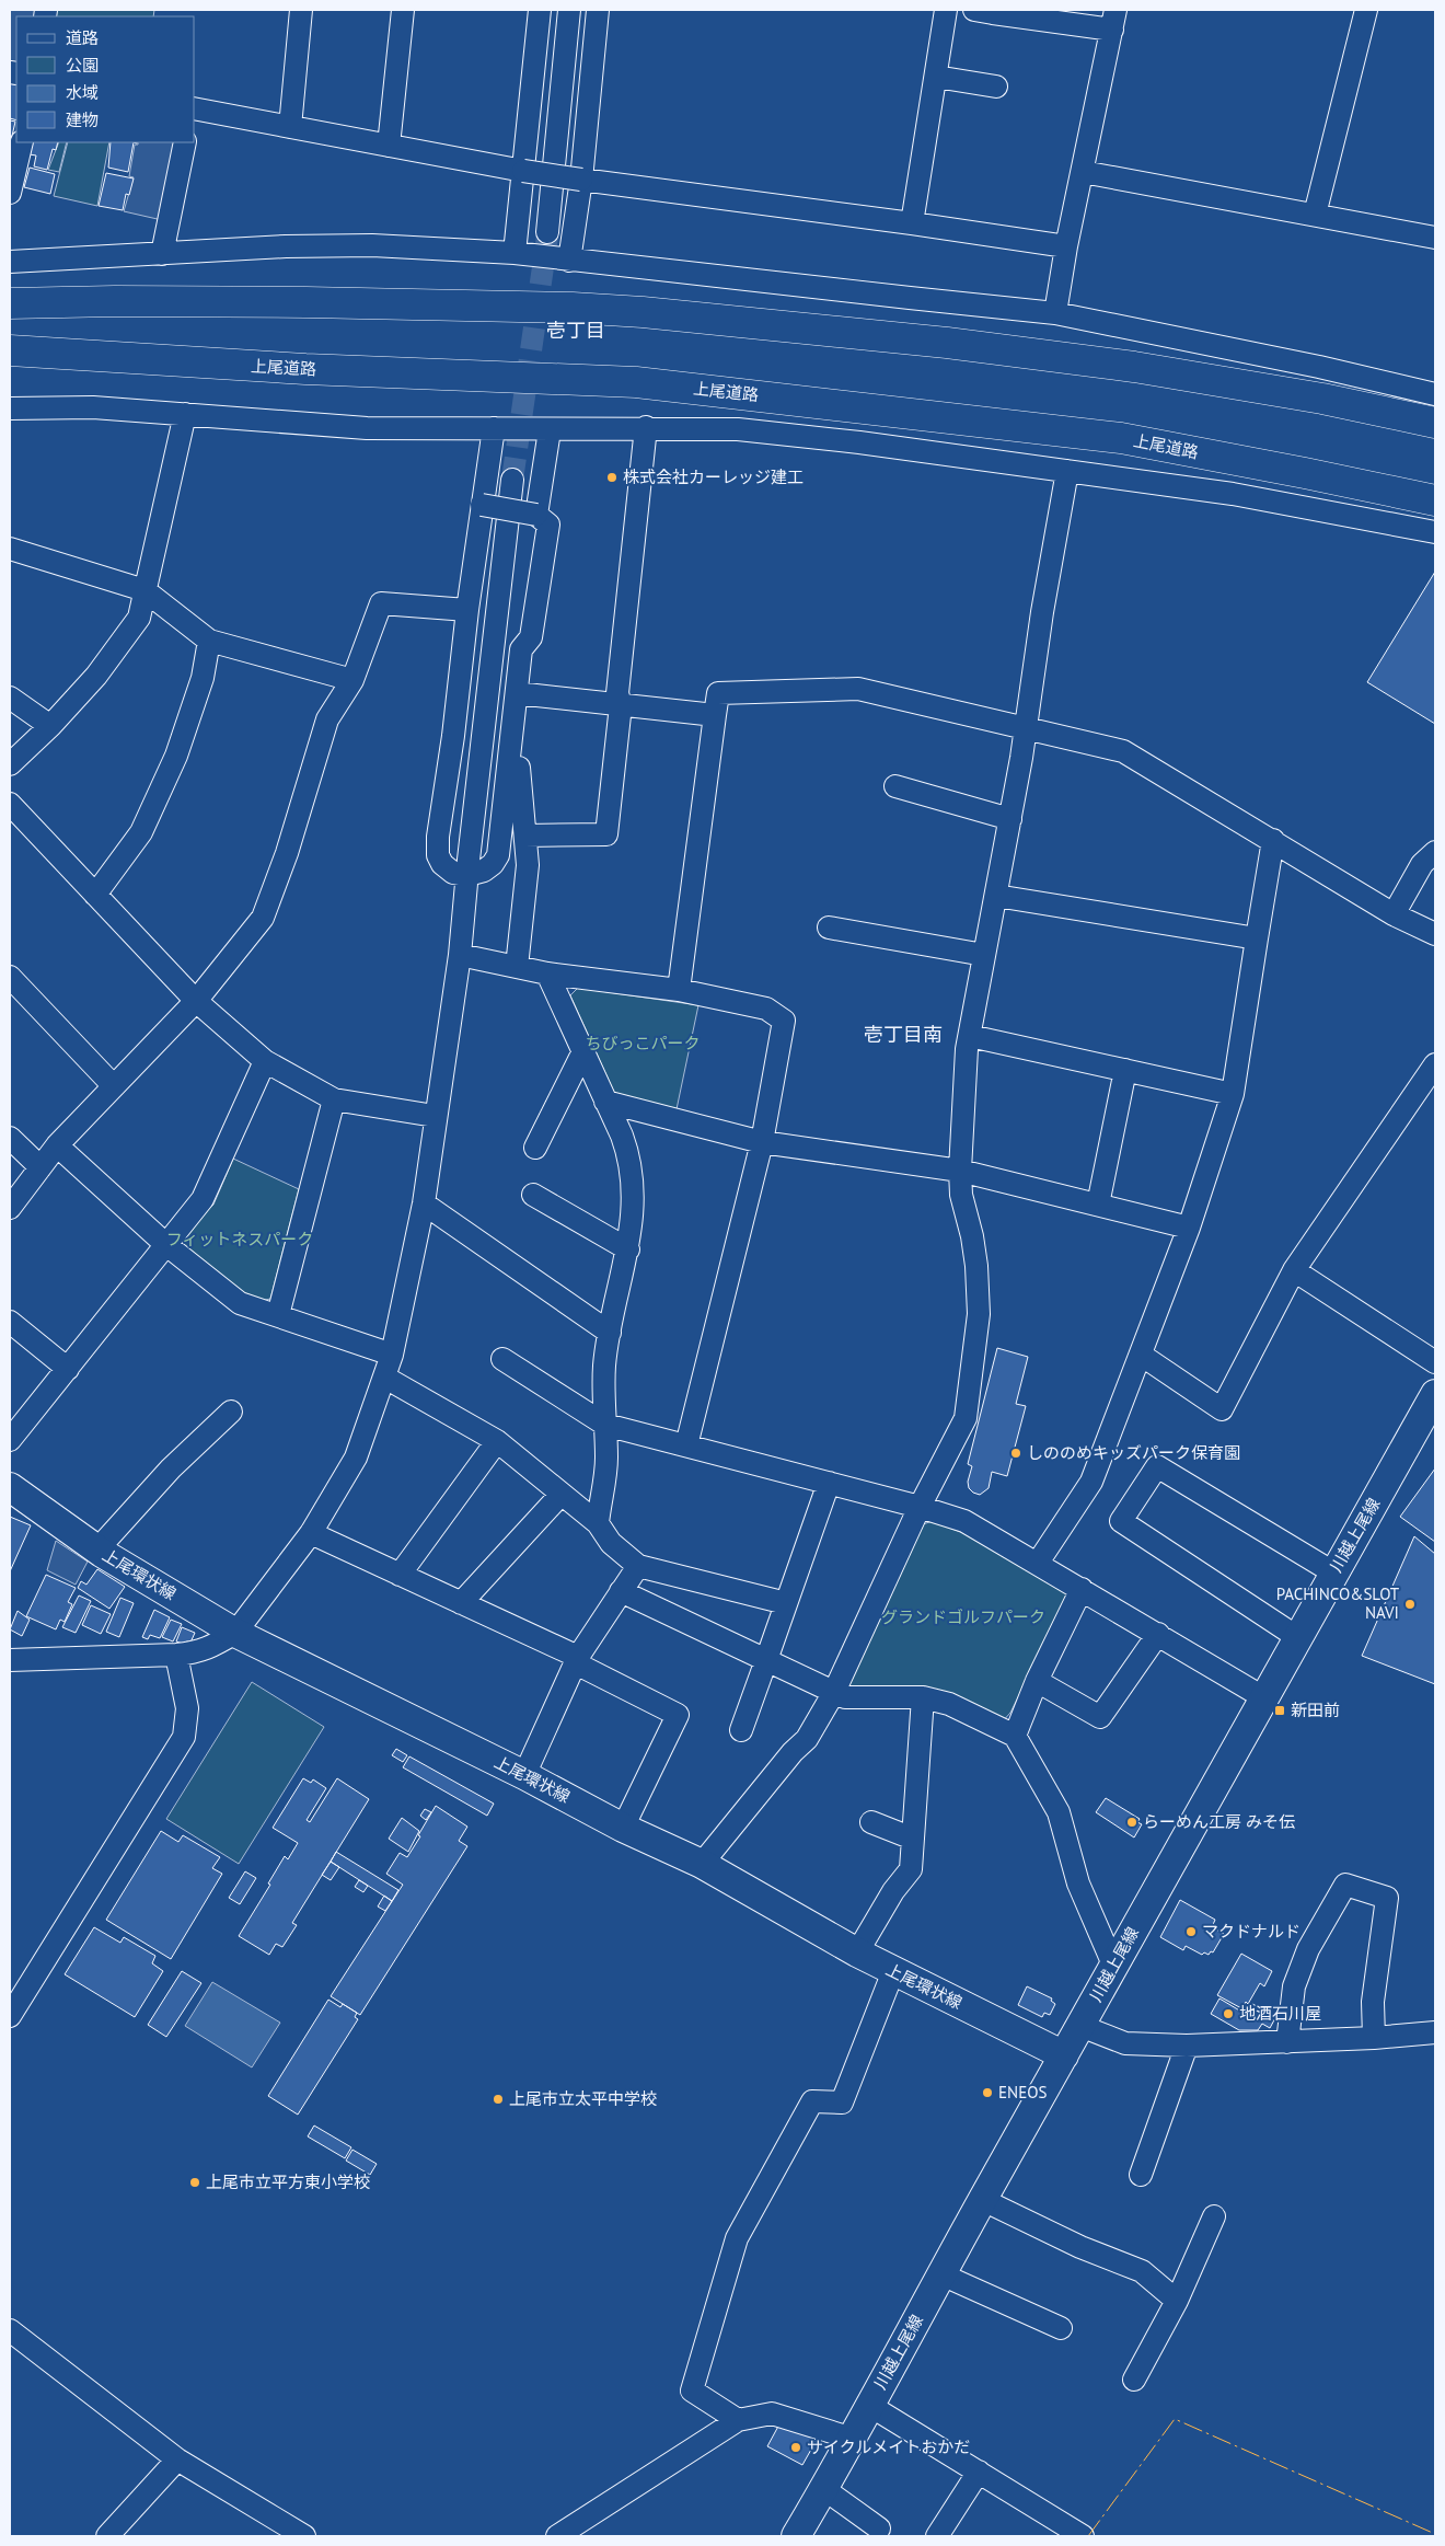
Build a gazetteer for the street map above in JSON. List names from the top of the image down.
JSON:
{
  "streets": {
    "highway": ["上尾道路"],
    "main road": ["川越上尾線", "上尾環状線"]
  },
  "crossings": [
    ["川越上尾線", "上尾環状線"]
  ],
  "districts": ["壱丁目", "壱丁目南"],
  "parks": ["ちびっこパーク", "フィットネスパーク", "グランドゴルフパーク"],
  "places": {
    "other": [
      "株式会社カーレッジ建工",
      "しののめキッズパーク保育園",
      "PACHINCO&SLOT NAVI",
      "らーめん工房 みそ伝",
      "マクドナルド",
      "地酒石川屋",
      "ENEOS",
      "上尾市立太平中学校",
      "上尾市立平方東小学校",
      "サイクルメイトおかだ"
    ],
    "transit": ["新田前"]
  },
  "legend": [
    "道路",
    "公園",
    "水域",
    "建物"
  ]
}
